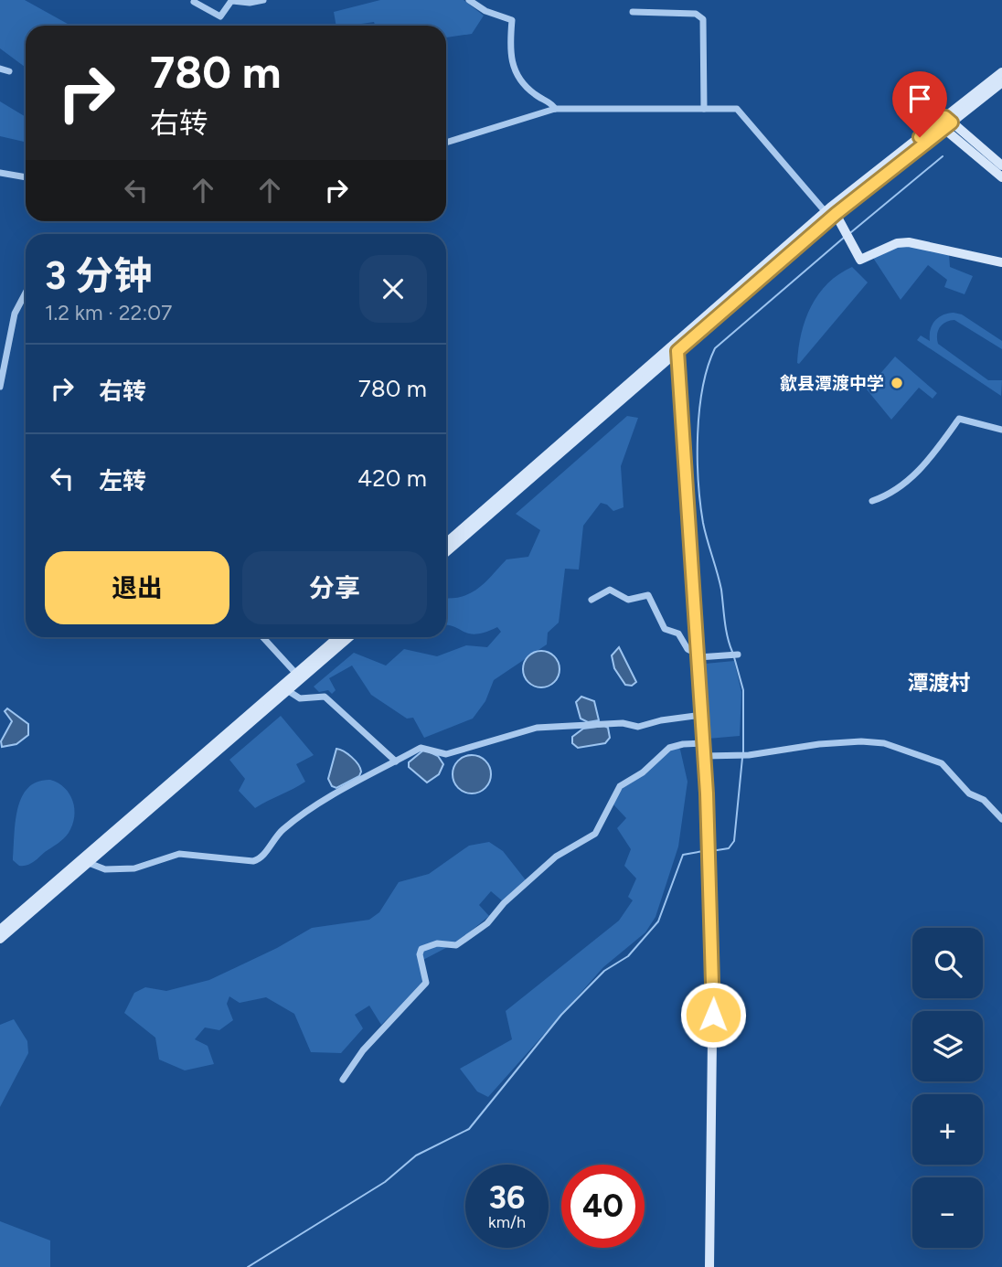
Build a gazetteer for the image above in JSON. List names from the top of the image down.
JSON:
{
  "districts": ["潭渡村"],
  "places": ["歙县潭渡中学"],
  "page": {
    "turn": ["780 m", "右转"],
    "heading": ["3 分钟", "1.2 km · 22:07"],
    "list": [
      {
        "name": "右转",
        "value": "780 m"
      },
      {
        "name": "左转",
        "value": "420 m"
      }
    ],
    "buttons": ["退出", "分享"],
    "map_buttons": ["+", "−"],
    "speed": "36 km/h",
    "limit": "40"
  }
}
